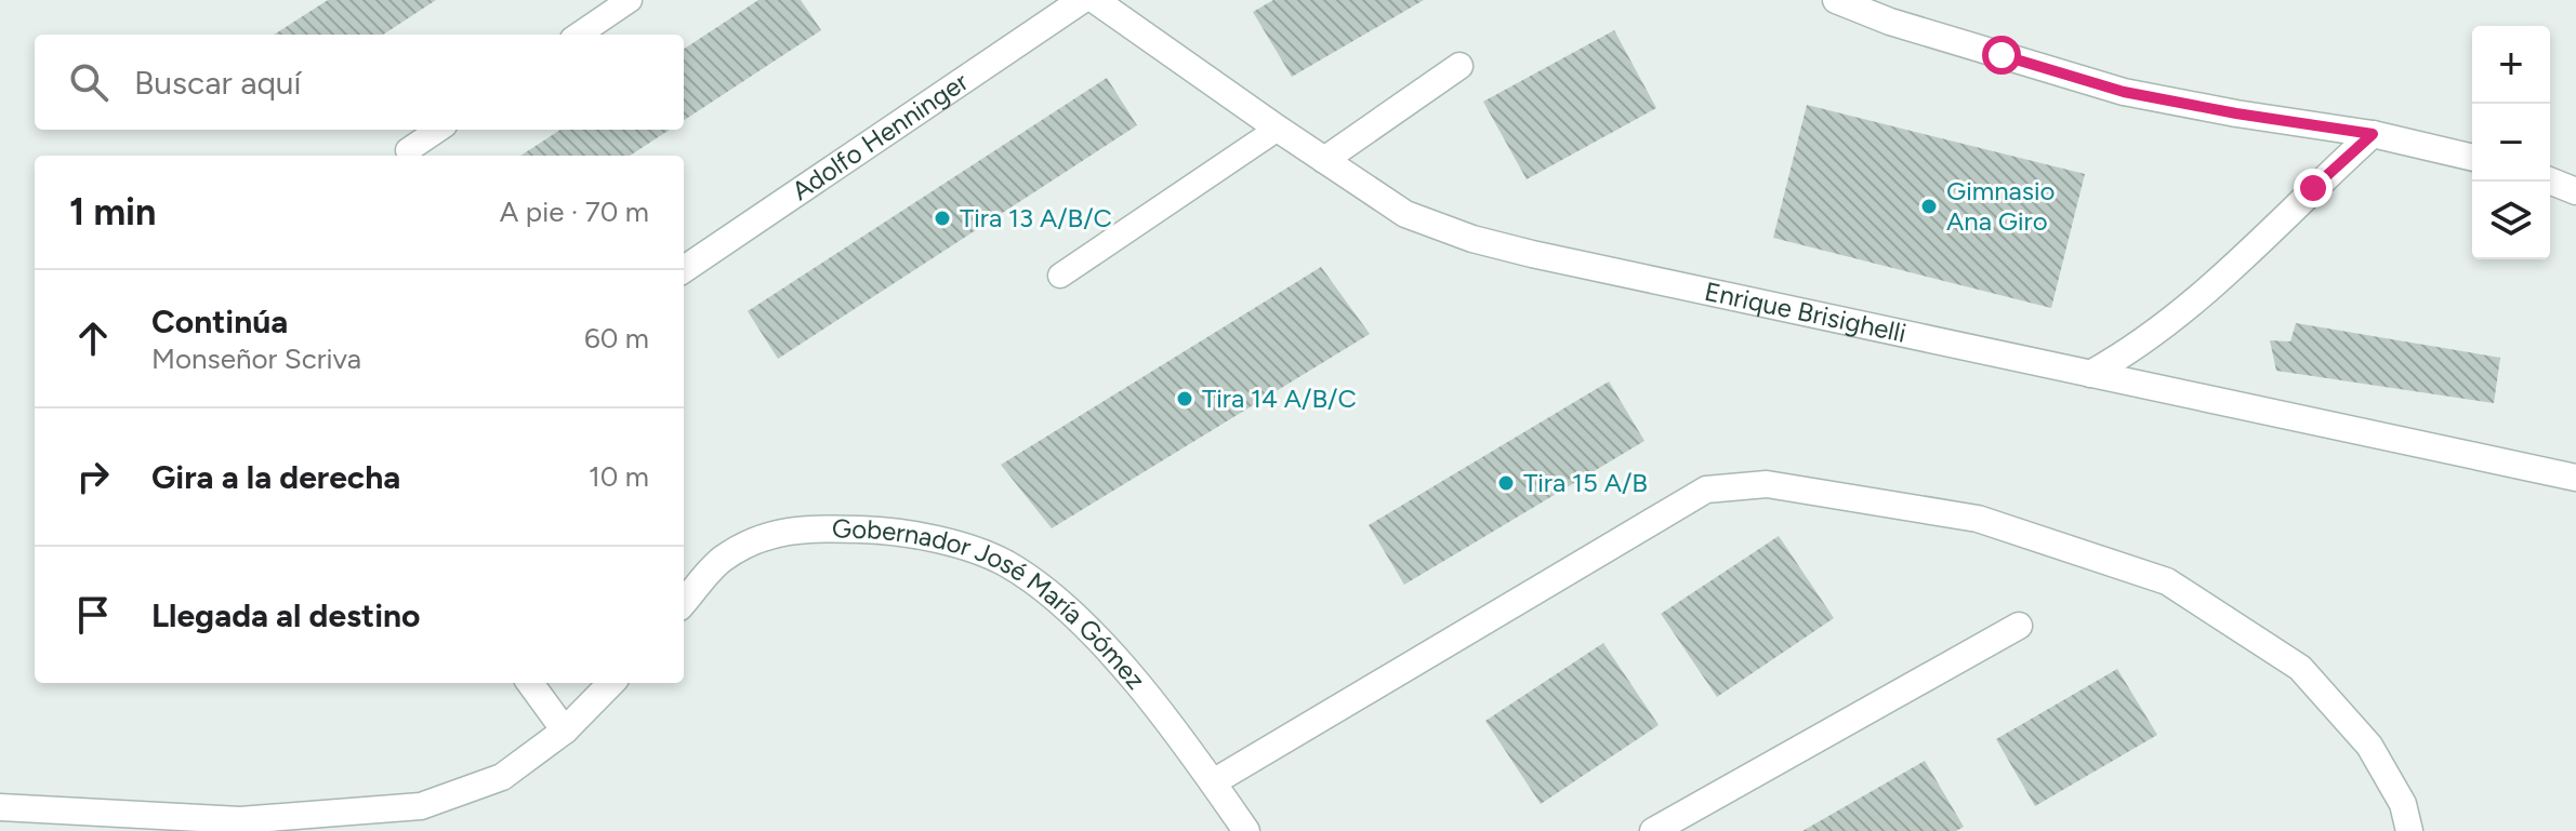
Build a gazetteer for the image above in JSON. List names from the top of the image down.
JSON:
{
  "streets": {
    "street": ["Adolfo Henninger", "Enrique Brisighelli", "Gobernador José María Gómez"]
  },
  "places": [
    "Gimnasio Ana Giro",
    "Tira 13 A/B/C",
    "Tira 14 A/B/C",
    "Tira 15 A/B"
  ],
  "page": {
    "map_buttons": ["+", "−"],
    "search": "Buscar aquí",
    "heading": ["1 min", "A pie · 70 m"],
    "list": [
      ["Continúa", "Monseñor Scriva", "60 m"],
      ["Gira a la derecha", "10 m"],
      "Llegada al destino"
    ]
  }
}
